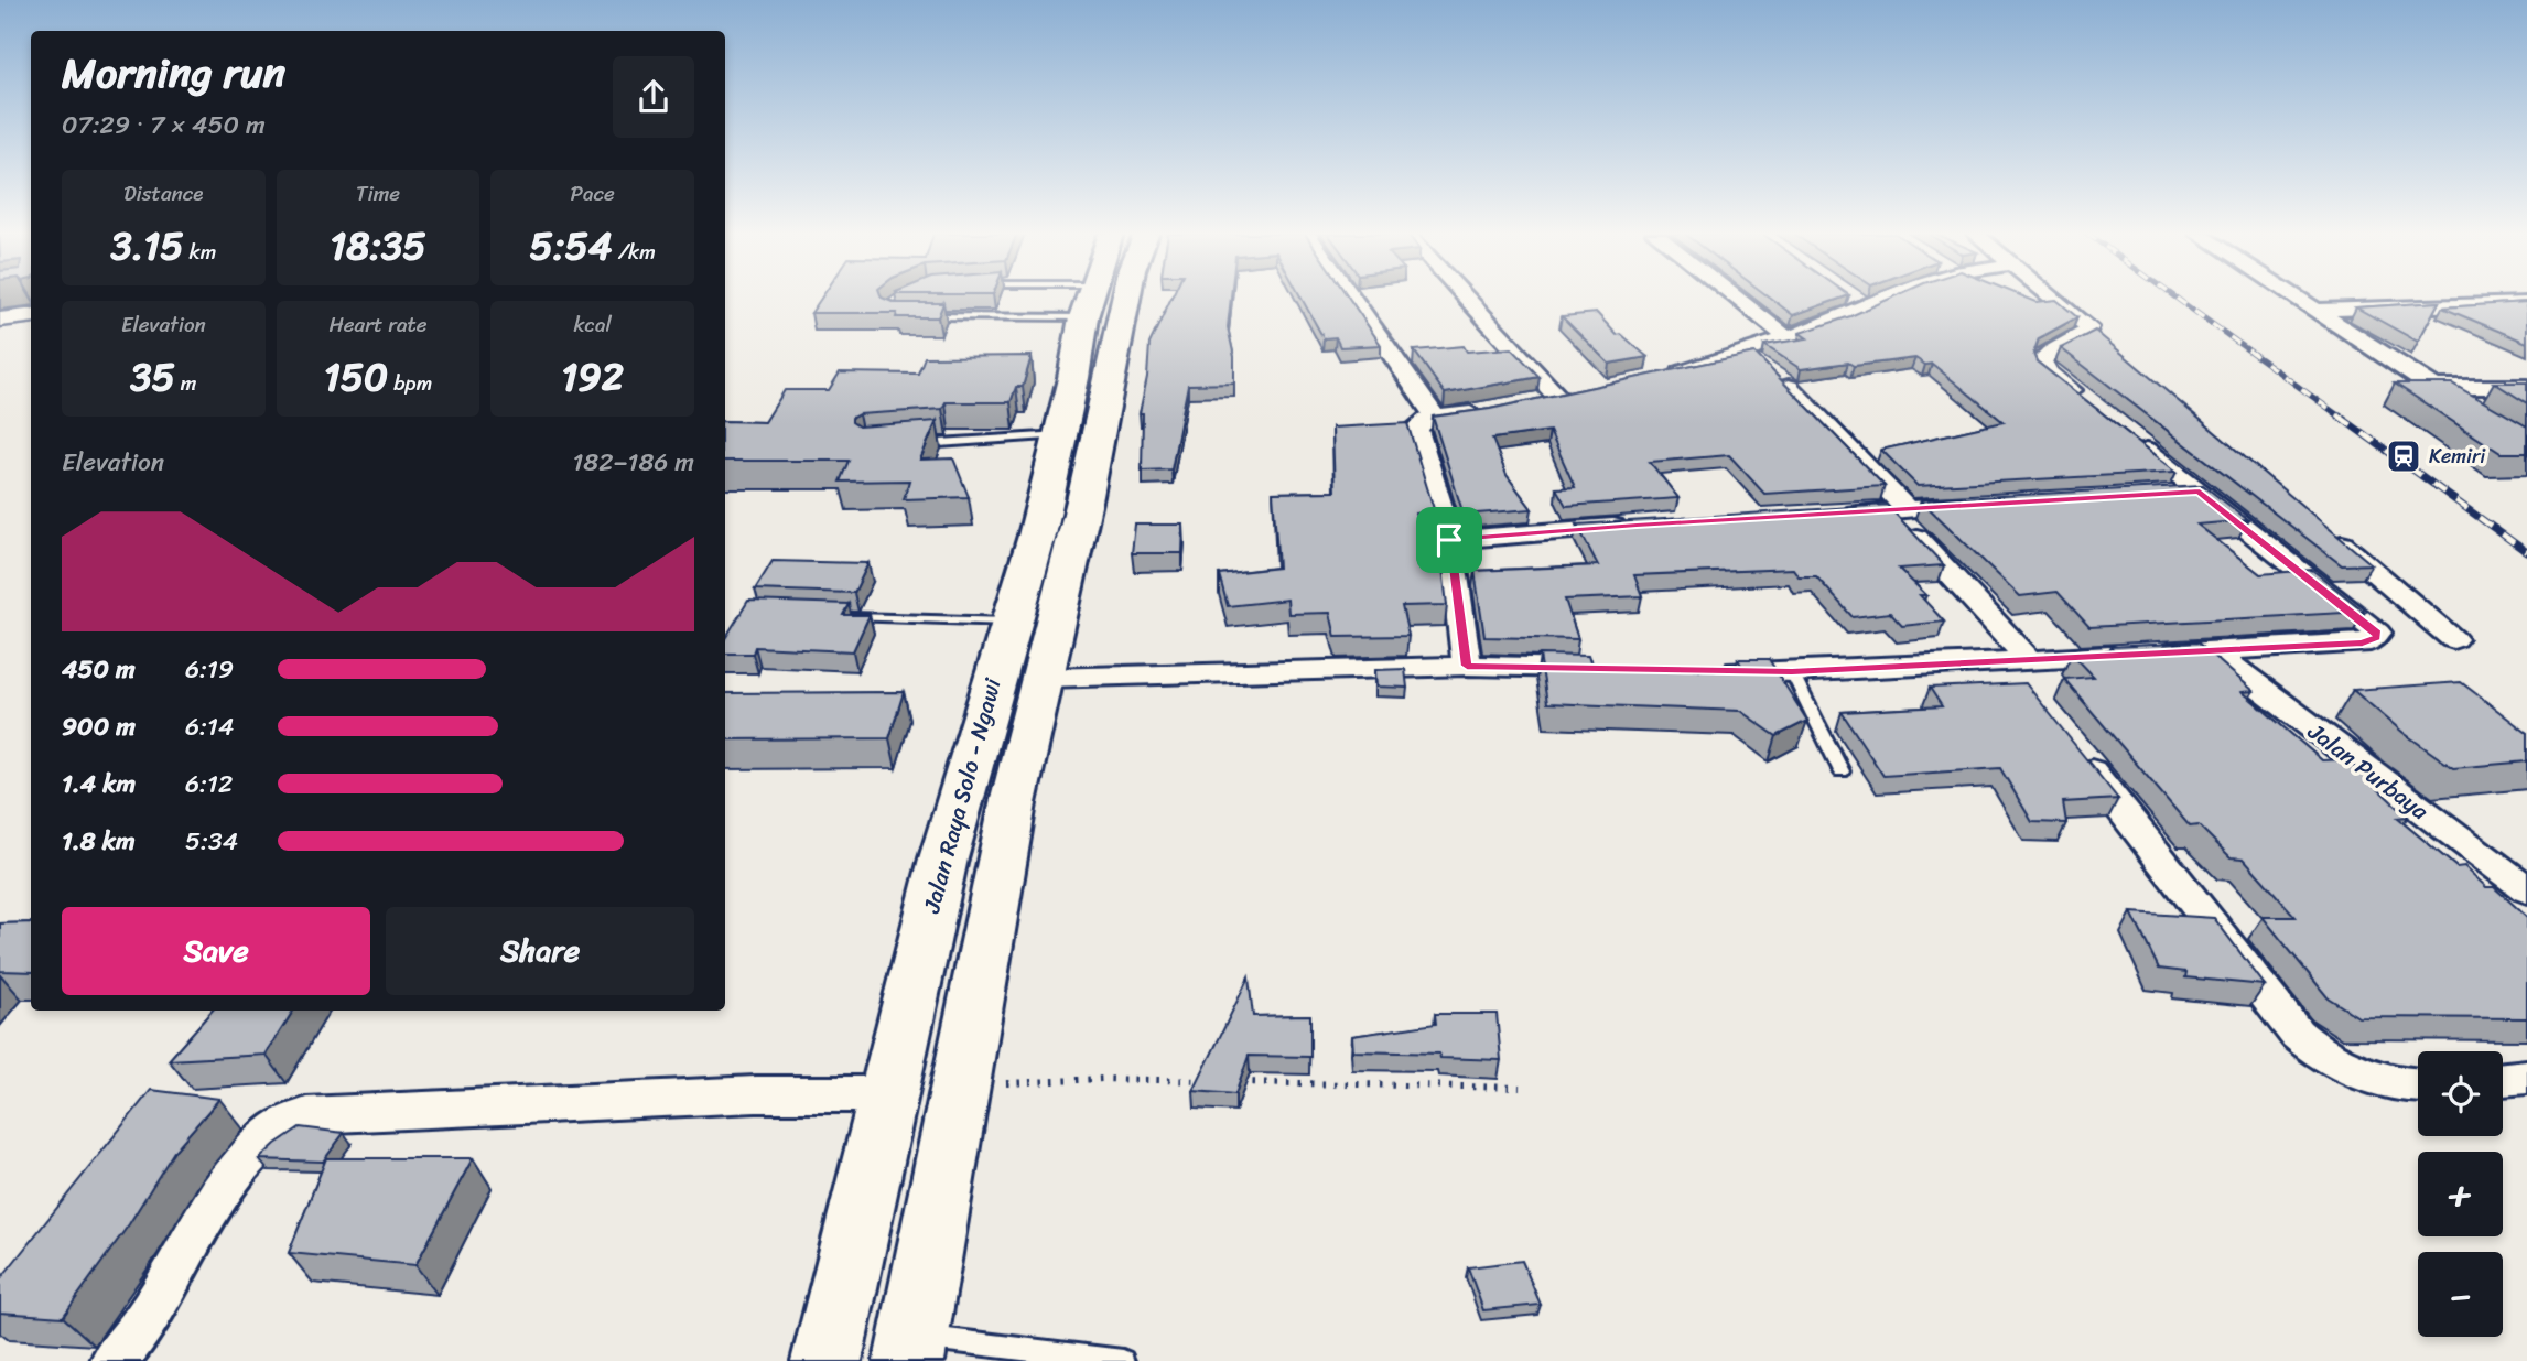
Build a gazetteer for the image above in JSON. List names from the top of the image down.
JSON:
{
  "streets": {
    "highway": ["Jalan Raya Solo - Ngawi"],
    "street": ["Jalan Purbaya"]
  },
  "places": {
    "station": ["Kemiri"]
  },
  "page": {
    "heading": ["Morning run", "07:29 · 7 × 450 m"],
    "stats": [
      ["Distance", "3.15 km"],
      ["Time", "18:35"],
      ["Pace", "5:54 /km"],
      ["Elevation", "35 m"],
      ["Heart rate", "150 bpm"],
      ["kcal", "192"]
    ],
    "chart": ["Elevation", "182–186 m"],
    "list": [
      {
        "name": "450 m",
        "note": "6:19"
      },
      {
        "name": "900 m",
        "note": "6:14"
      },
      {
        "name": "1.4 km",
        "note": "6:12"
      },
      {
        "name": "1.8 km",
        "note": "5:34"
      }
    ],
    "buttons": ["Save", "Share"],
    "map_buttons": ["+", "−"]
  }
}
